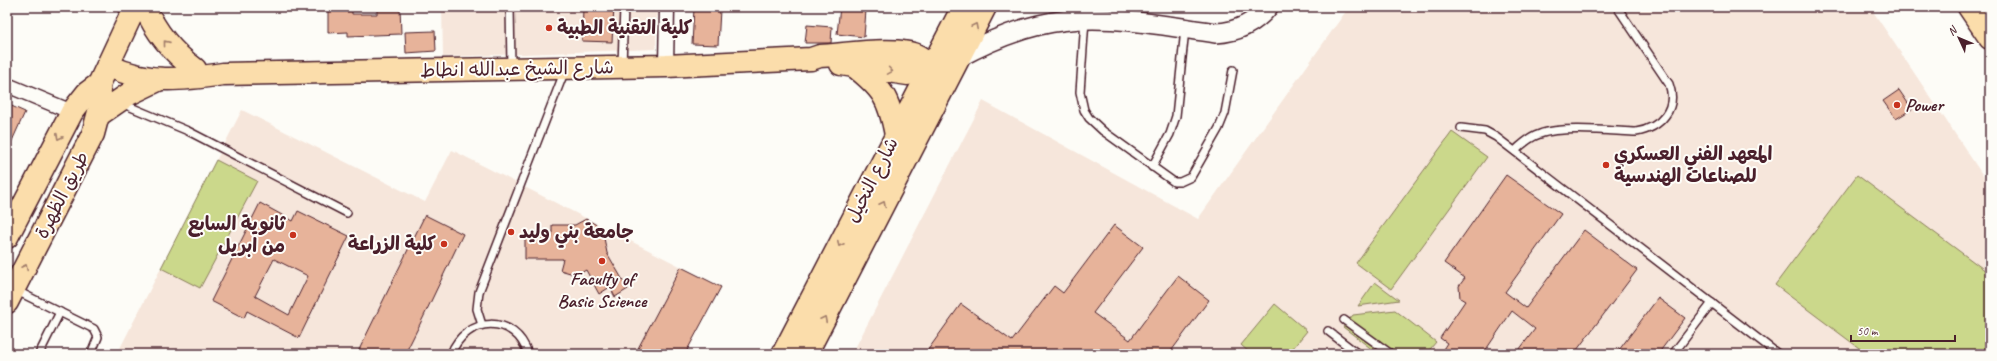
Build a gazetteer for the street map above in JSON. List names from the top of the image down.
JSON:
{
  "streets": {
    "main road": ["شارع الشيخ عبدالله انطاط", "شارع النخيل", "طريق الظهرة"]
  },
  "crossings": [
    ["شارع الشيخ عبدالله انطاط", "شارع النخيل"],
    ["شارع الشيخ عبدالله انطاط", "طريق الظهرة"]
  ],
  "places": [
    "كلية التقنية الطبية",
    "Power",
    "المعهد الفني العسكري للصناعات الهندسية",
    "جامعة بني وليد",
    "ثانوية السابع من ابريل",
    "كلية الزراعة",
    "Faculty of Basic Science"
  ],
  "scale_bar": "50 m",
  "north": "top left"
}
